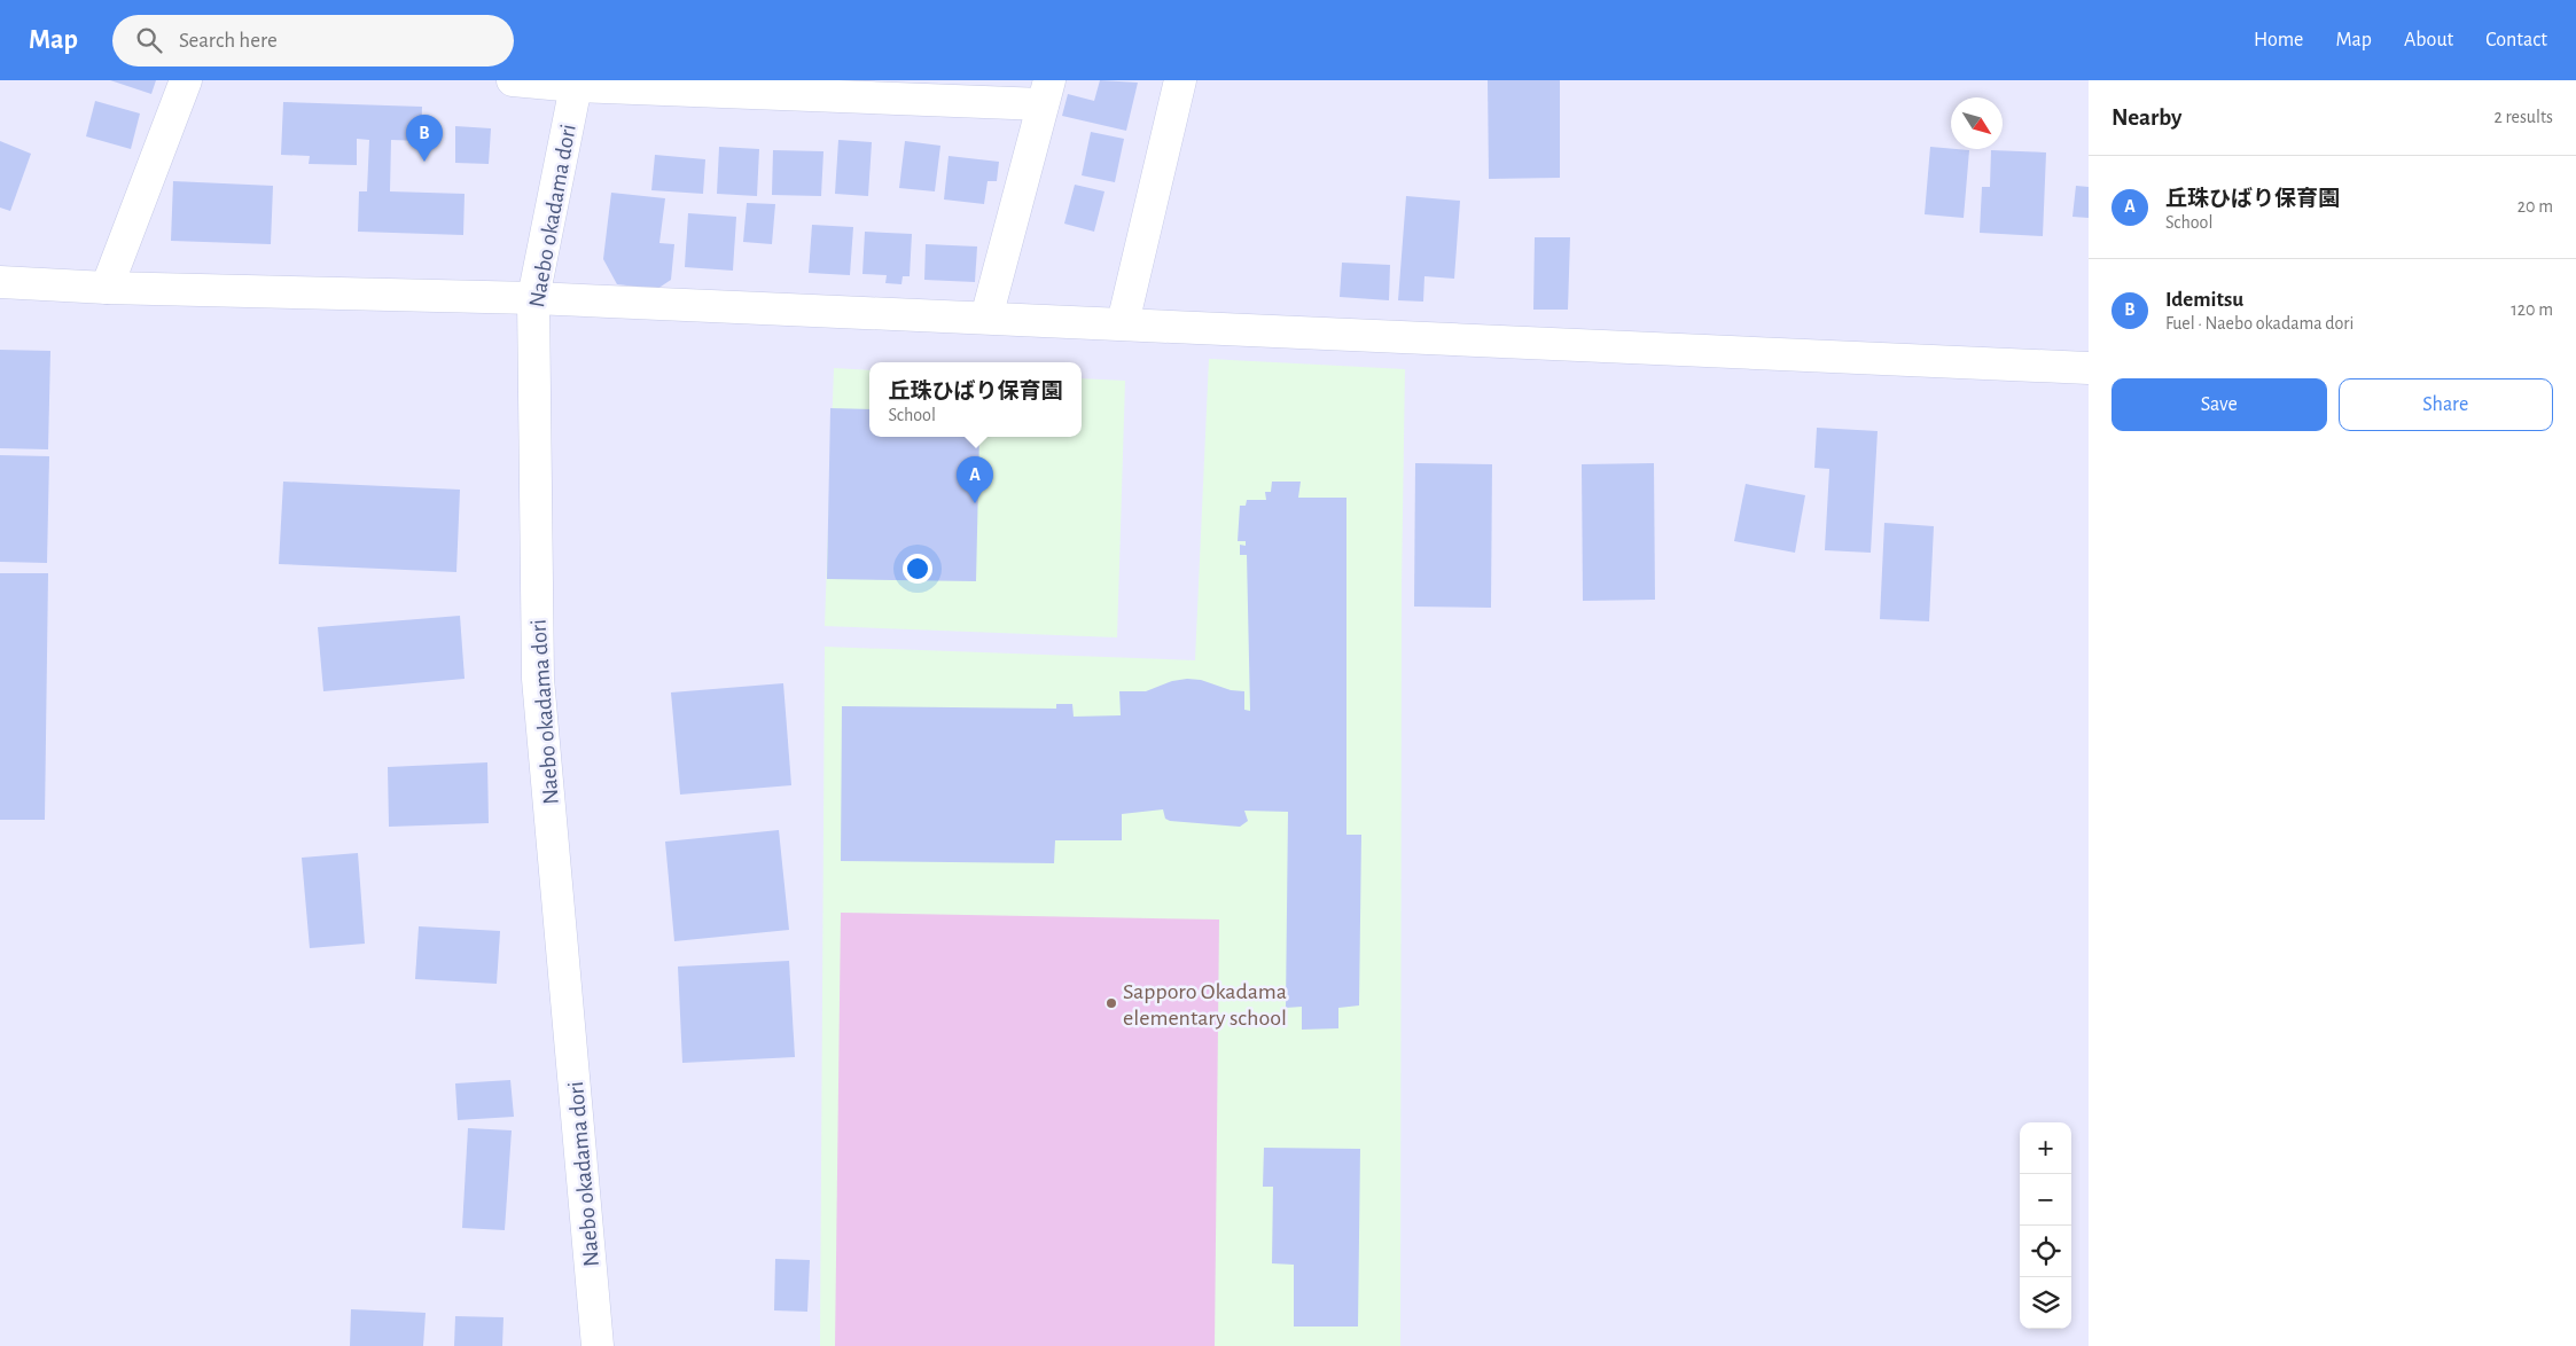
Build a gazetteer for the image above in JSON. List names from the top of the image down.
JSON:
{
  "streets": {
    "street": ["Naebo okadama dori"]
  },
  "places": ["Sapporo Okadama elementary school"],
  "north": "bottom right",
  "page": {
    "header": "Map",
    "search": "Search here",
    "nav": [
      "Home",
      "Map",
      "About",
      "Contact"
    ],
    "heading": ["Nearby", "2 results"],
    "pins": ["B", "A"],
    "list": [
      {
        "mark": "A",
        "name": "丘珠ひばり保育園",
        "note": "School",
        "value": "20 m"
      },
      {
        "mark": "B",
        "name": "Idemitsu",
        "note": "Fuel · Naebo okadama dori",
        "value": "120 m"
      }
    ],
    "buttons": ["Save", "Share"],
    "popup": ["丘珠ひばり保育園", "School"],
    "map_buttons": ["+", "−"]
  }
}
